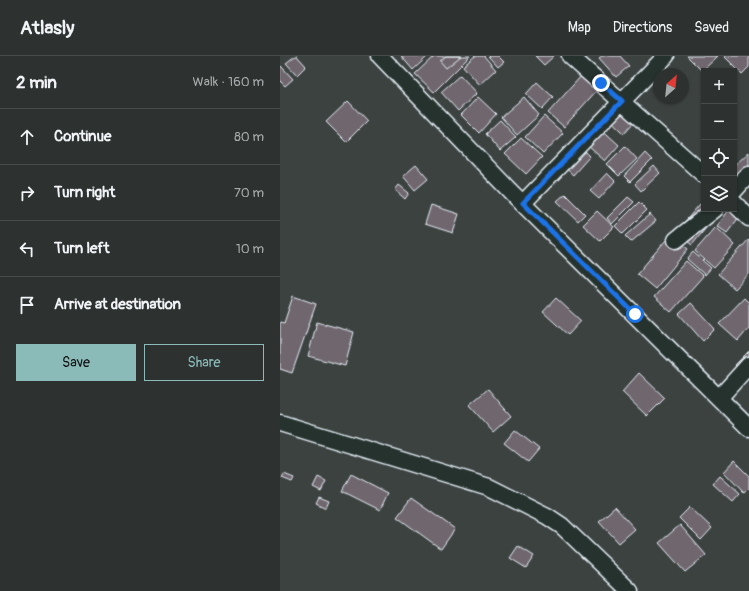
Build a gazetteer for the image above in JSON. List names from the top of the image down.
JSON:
{
  "north": "top right",
  "page": {
    "header": "Atlasly",
    "nav": ["Map", "Directions", "Saved"],
    "heading": ["2 min", "Walk · 160 m"],
    "map_buttons": ["+", "−"],
    "list": [
      ["Continue", "80 m"],
      ["Turn right", "70 m"],
      ["Turn left", "10 m"],
      "Arrive at destination"
    ],
    "buttons": ["Save", "Share"]
  }
}
